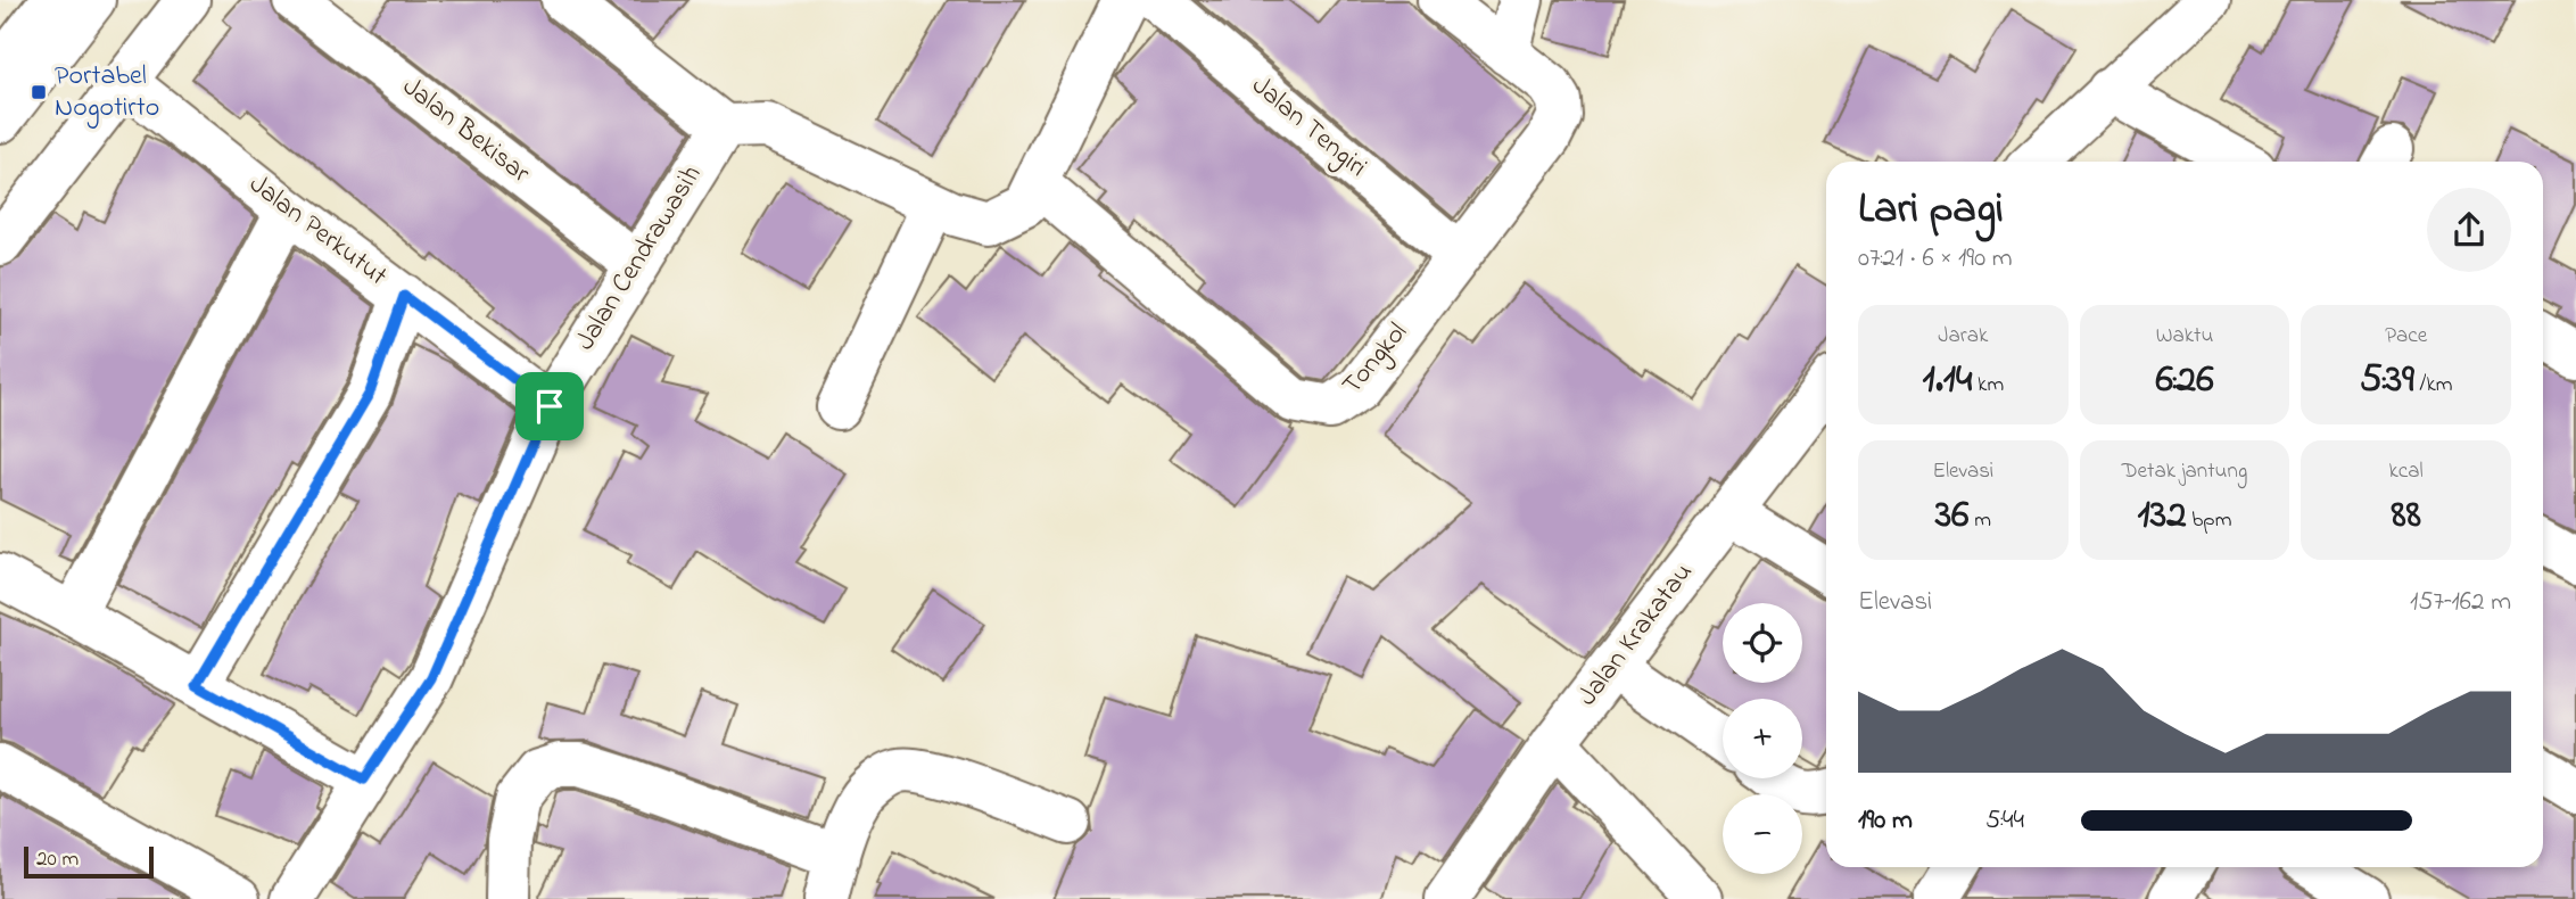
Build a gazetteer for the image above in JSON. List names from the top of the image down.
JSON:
{
  "streets": {
    "main road": [
      "Jalan Tengiri",
      "Jalan Bekisar",
      "Jalan Perkutut",
      "Jalan Cendrawasih",
      "Tongkol",
      "Jalan Krakatau"
    ]
  },
  "crossings": [
    ["Jalan Tengiri", "Tongkol"],
    ["Jalan Bekisar", "Jalan Cendrawasih"],
    ["Jalan Perkutut", "Jalan Cendrawasih"]
  ],
  "places": {
    "transit": ["Portabel Nogotirto"]
  },
  "scale_bar": "20 m",
  "page": {
    "heading": ["Lari pagi", "07:21 · 6 × 190 m"],
    "stats": [
      ["Jarak", "1.14 km"],
      ["Waktu", "6:26"],
      ["Pace", "5:39 /km"],
      ["Elevasi", "36 m"],
      ["Detak jantung", "132 bpm"],
      ["kcal", "88"]
    ],
    "chart": ["Elevasi", "157–162 m"],
    "map_buttons": ["+", "−"],
    "list": [
      {
        "name": "190 m",
        "note": "5:44"
      }
    ],
    "scale": "20 m"
  }
}
